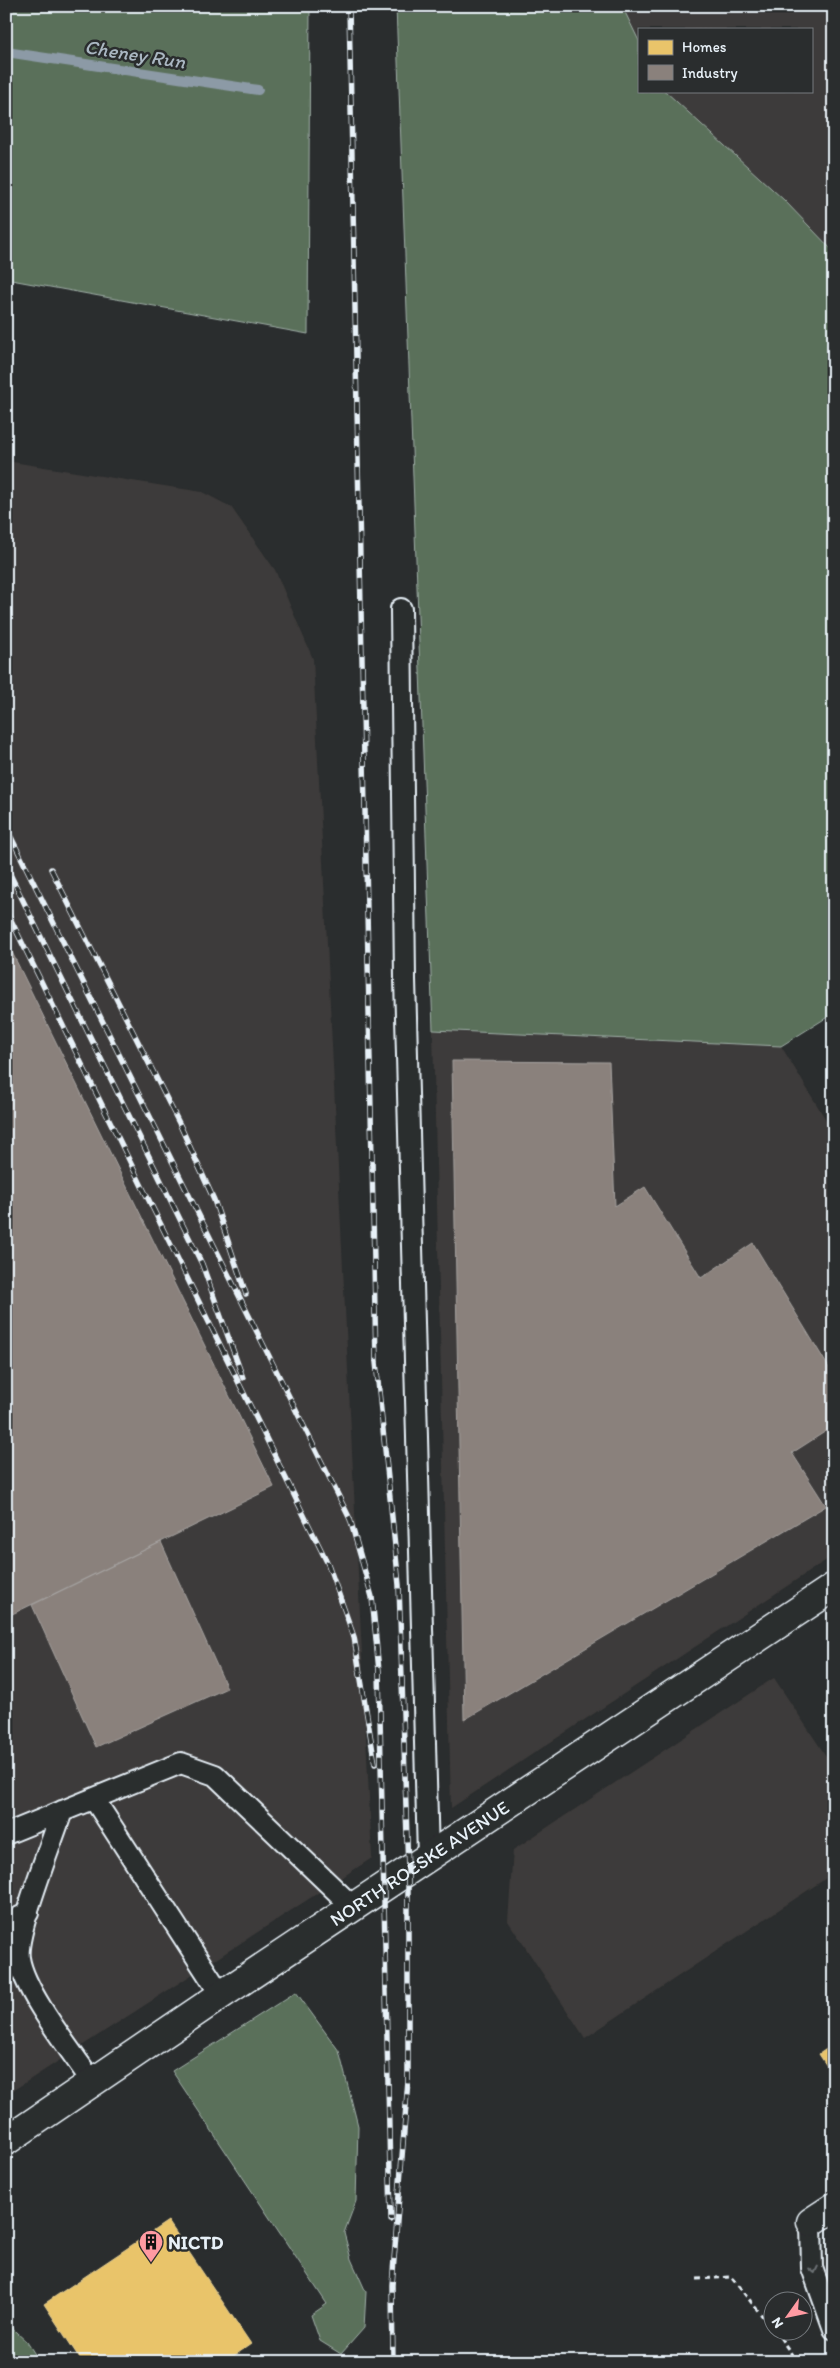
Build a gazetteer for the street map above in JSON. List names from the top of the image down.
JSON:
{
  "streets": {
    "street": ["NORTH ROESKE AVENUE"]
  },
  "water": ["Cheney Run"],
  "places": {
    "building": ["NICTD"]
  },
  "legend": ["Homes", "Industry"],
  "north": "bottom left"
}
